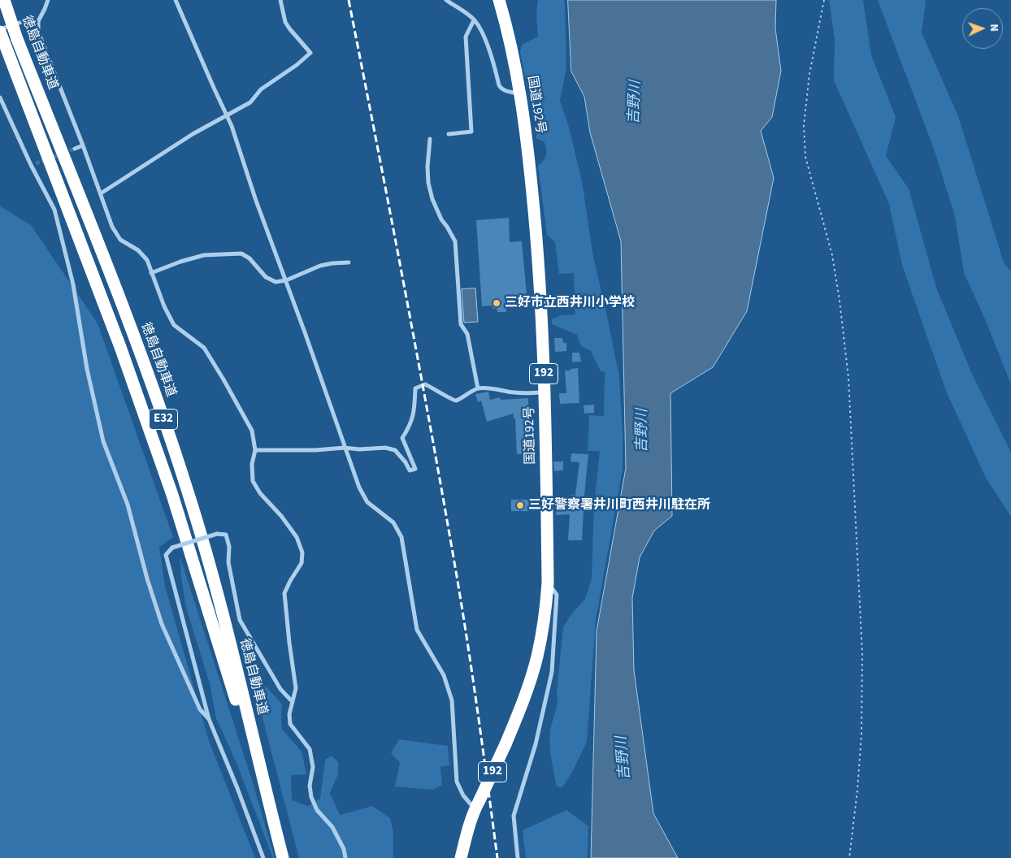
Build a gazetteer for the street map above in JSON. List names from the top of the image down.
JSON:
{
  "streets": {
    "highway": [
      "徳島自動車道",
      "国道192号",
      "192",
      "E32"
    ]
  },
  "water": ["吉野川"],
  "places": ["三好市立西井川小学校", "三好警察署井川町西井川駐在所"],
  "north": "right"
}
